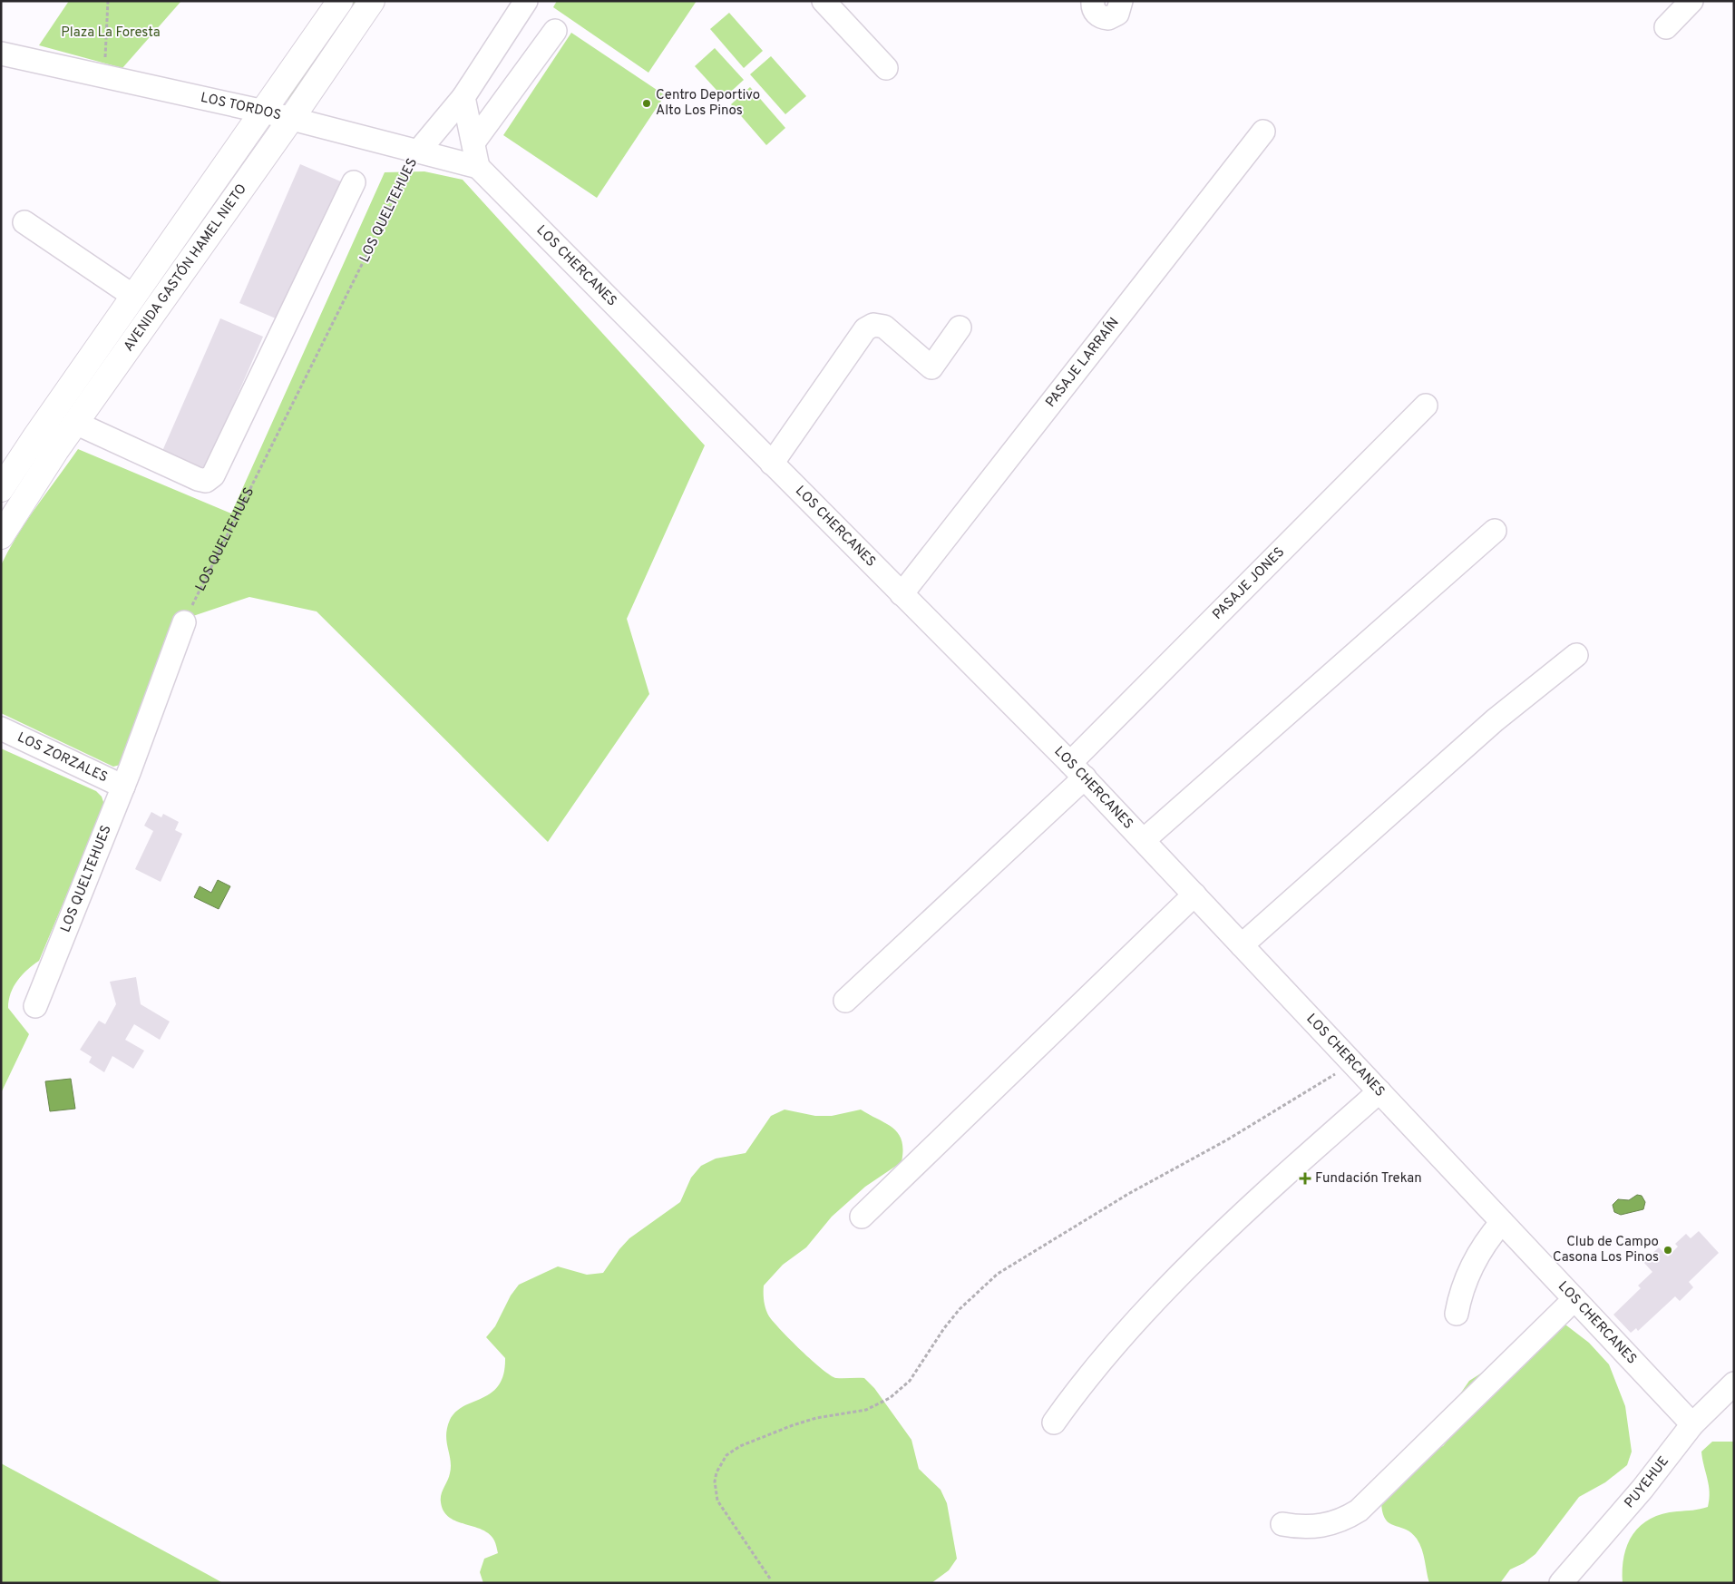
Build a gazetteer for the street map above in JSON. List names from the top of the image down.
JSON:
{
  "streets": {
    "main road": ["AVENIDA GASTÓN HAMEL NIETO"],
    "street": [
      "LOS TORDOS",
      "LOS QUELTEHUES",
      "LOS CHERCANES",
      "PASAJE LARRAÍN",
      "PASAJE JONES",
      "LOS ZORZALES",
      "PUYEHUE"
    ]
  },
  "crossings": [
    ["LOS TORDOS", "LOS QUELTEHUES"],
    ["LOS TORDOS", "LOS CHERCANES"],
    ["LOS TORDOS", "AVENIDA GASTÓN HAMEL NIETO"],
    ["LOS QUELTEHUES", "LOS ZORZALES"],
    ["LOS CHERCANES", "PASAJE LARRAÍN"],
    ["LOS CHERCANES", "PASAJE JONES"],
    ["LOS CHERCANES", "PUYEHUE"]
  ],
  "parks": ["Plaza La Foresta"],
  "places": {
    "other": ["Centro Deportivo Alto Los Pinos", "Club de Campo Casona Los Pinos"],
    "health": ["Fundación Trekan"]
  }
}
